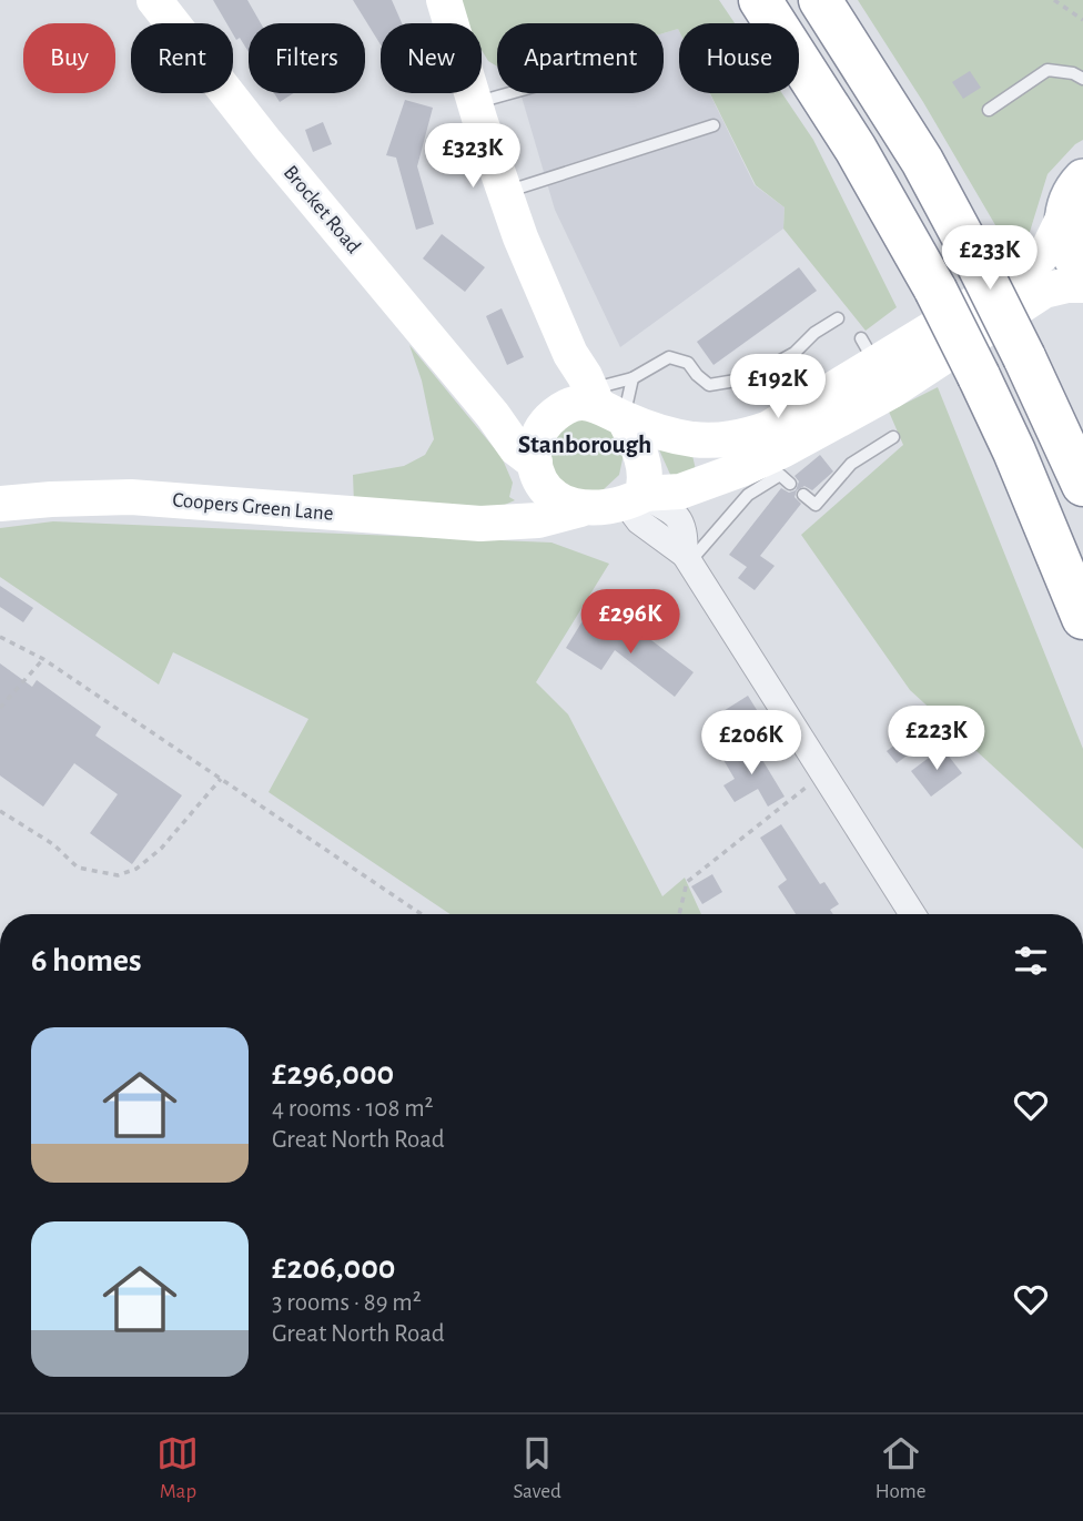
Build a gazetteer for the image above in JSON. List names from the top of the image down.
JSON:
{
  "streets": {
    "main road": ["Brocket Road", "Coopers Green Lane"]
  },
  "crossings": [
    ["Brocket Road", "Coopers Green Lane"]
  ],
  "districts": ["Stanborough"],
  "page": {
    "chip": [
      "Buy",
      "Rent",
      "Filters",
      "New",
      "Apartment",
      "House"
    ],
    "price": [
      "£323K",
      "£233K",
      "£192K",
      "£296K",
      "£223K",
      "£206K"
    ],
    "heading": "6 homes",
    "list": [
      {
        "name": "£296,000",
        "note": "4 rooms · 108 m² · Great North Road"
      },
      {
        "name": "£206,000",
        "note": "3 rooms · 89 m² · Great North Road"
      }
    ],
    "tabs": ["Map", "Saved", "Home"]
  }
}
